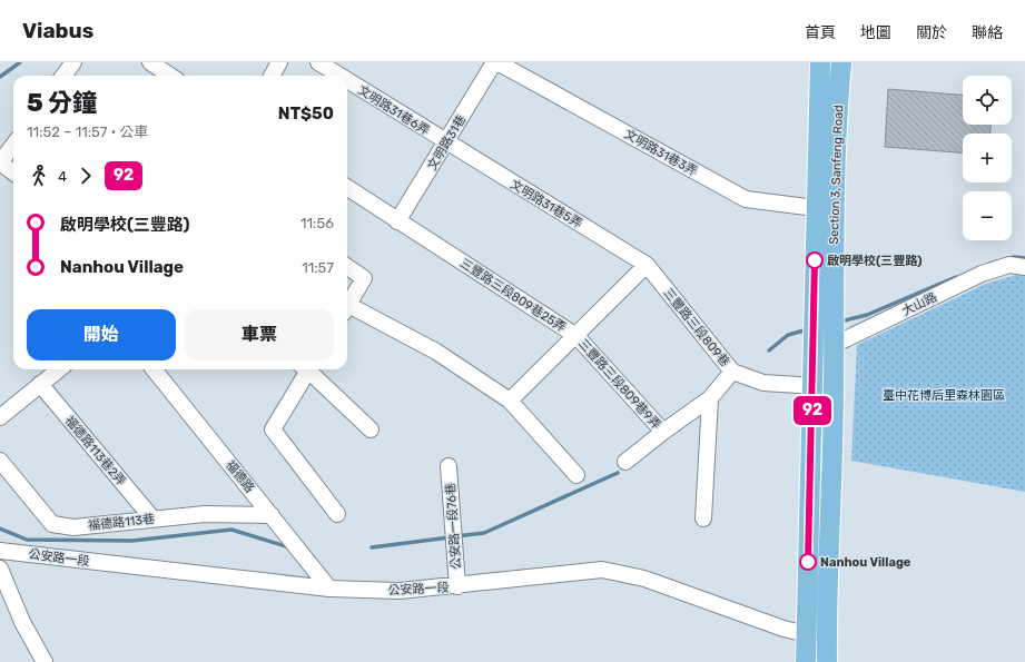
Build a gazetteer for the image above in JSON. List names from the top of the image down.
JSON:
{
  "streets": {
    "main road": ["Section 3, Sanfeng Road"],
    "street": [
      "文明路31巷6弄",
      "文明路31巷",
      "文明路31巷3弄",
      "文明路31巷5弄",
      "三豐路三段809巷25弄",
      "大山路",
      "三豐路三段809巷",
      "三豐路三段809巷9弄",
      "福德路113巷2弄",
      "福德路",
      "福德路113巷",
      "公安路一段76巷",
      "公安路一段"
    ]
  },
  "crossings": [
    ["文明路31巷6弄", "文明路31巷"],
    ["文明路31巷6弄", "文明路31巷5弄"],
    ["文明路31巷", "文明路31巷5弄"],
    ["文明路31巷", "三豐路三段809巷25弄"],
    ["文明路31巷3弄", "Section 3, Sanfeng Road"],
    ["Section 3, Sanfeng Road", "大山路"],
    ["Section 3, Sanfeng Road", "三豐路三段809巷"],
    ["Section 3, Sanfeng Road", "公安路一段"],
    ["文明路31巷5弄", "三豐路三段809巷25弄"],
    ["文明路31巷5弄", "三豐路三段809巷"],
    ["三豐路三段809巷25弄", "三豐路三段809巷"],
    ["三豐路三段809巷25弄", "三豐路三段809巷9弄"],
    ["三豐路三段809巷", "三豐路三段809巷9弄"],
    ["福德路113巷2弄", "福德路113巷"],
    ["福德路", "福德路113巷"],
    ["福德路", "公安路一段"],
    ["公安路一段76巷", "公安路一段"]
  ],
  "parks": ["臺中花博后里森林園區"],
  "places": ["啟明學校(三豐路)", "Nanhou Village"],
  "lines": ["bus line 92"],
  "page": {
    "header": "Viabus",
    "nav": [
      "首頁",
      "地圖",
      "關於",
      "聯絡"
    ],
    "on_map": "92",
    "map_buttons": ["+", "−"],
    "heading": ["5 分鐘", "11:52 – 11:57 · 公車", "NT$50"],
    "legs": ["4", "92"],
    "list": [
      {
        "name": "啟明學校(三豐路)",
        "value": "11:56"
      },
      {
        "name": "Nanhou Village",
        "value": "11:57"
      }
    ],
    "buttons": ["開始", "車票"]
  }
}
